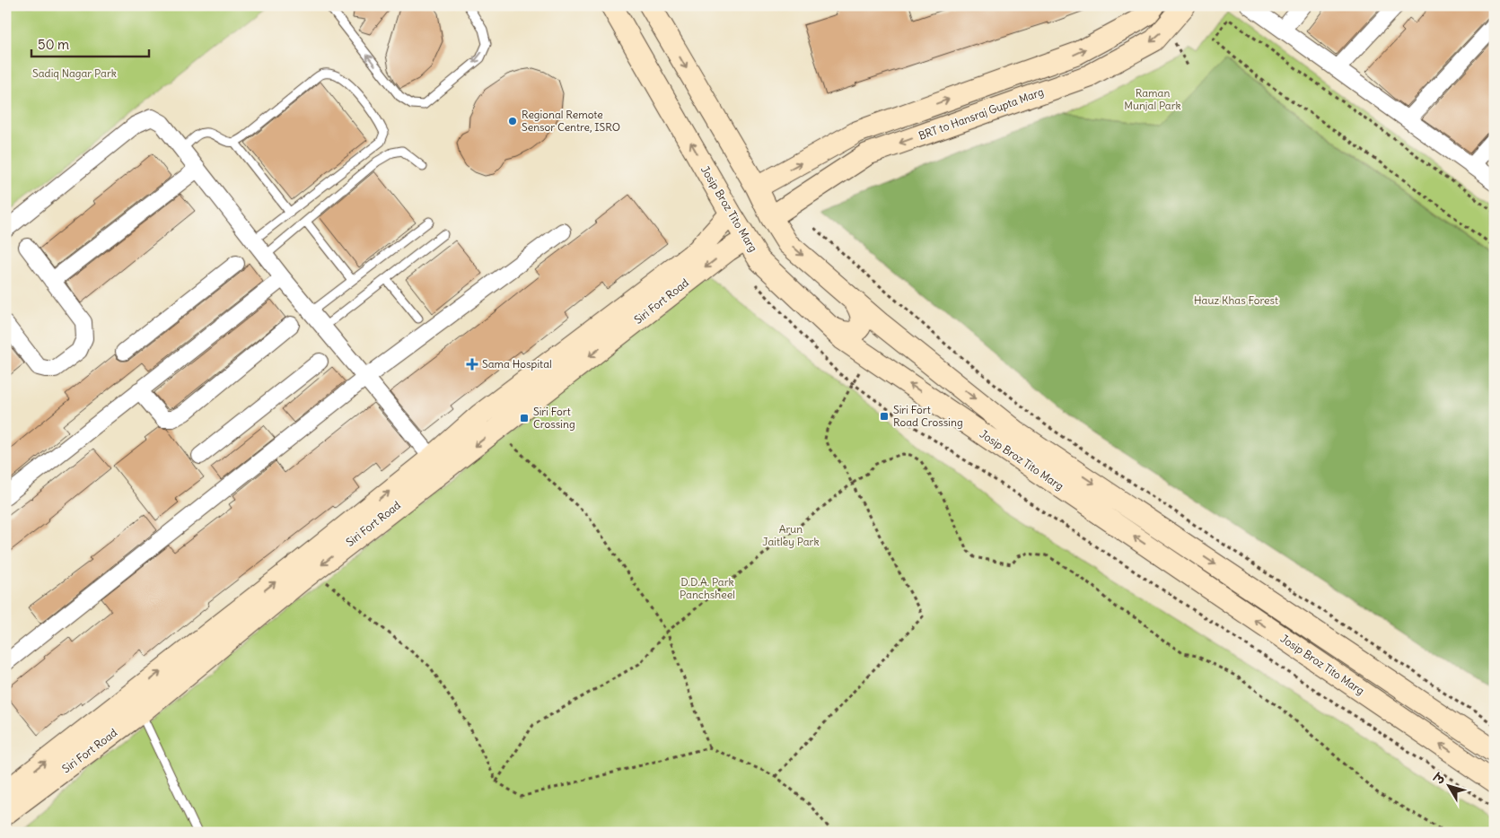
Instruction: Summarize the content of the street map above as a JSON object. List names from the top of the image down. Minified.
{"streets":{"street":["BRT to Hansraj Gupta Marg","Josip Broz Tito Marg","Siri Fort Road"]},"crossings":[["BRT to Hansraj Gupta Marg","Josip Broz Tito Marg"],["Josip Broz Tito Marg","Siri Fort Road"]],"parks":["Sadiq Nagar Park","Raman Munjal Park","Hauz Khas Forest","Arun Jaitley Park","D.D.A. Park Panchsheel"],"places":{"other":["Regional Remote Sensor Centre, ISRO"],"health":["Sama Hospital"],"transit":["Siri Fort Road Crossing","Siri Fort Crossing"]},"scale_bar":"50 m","north":"top left"}
